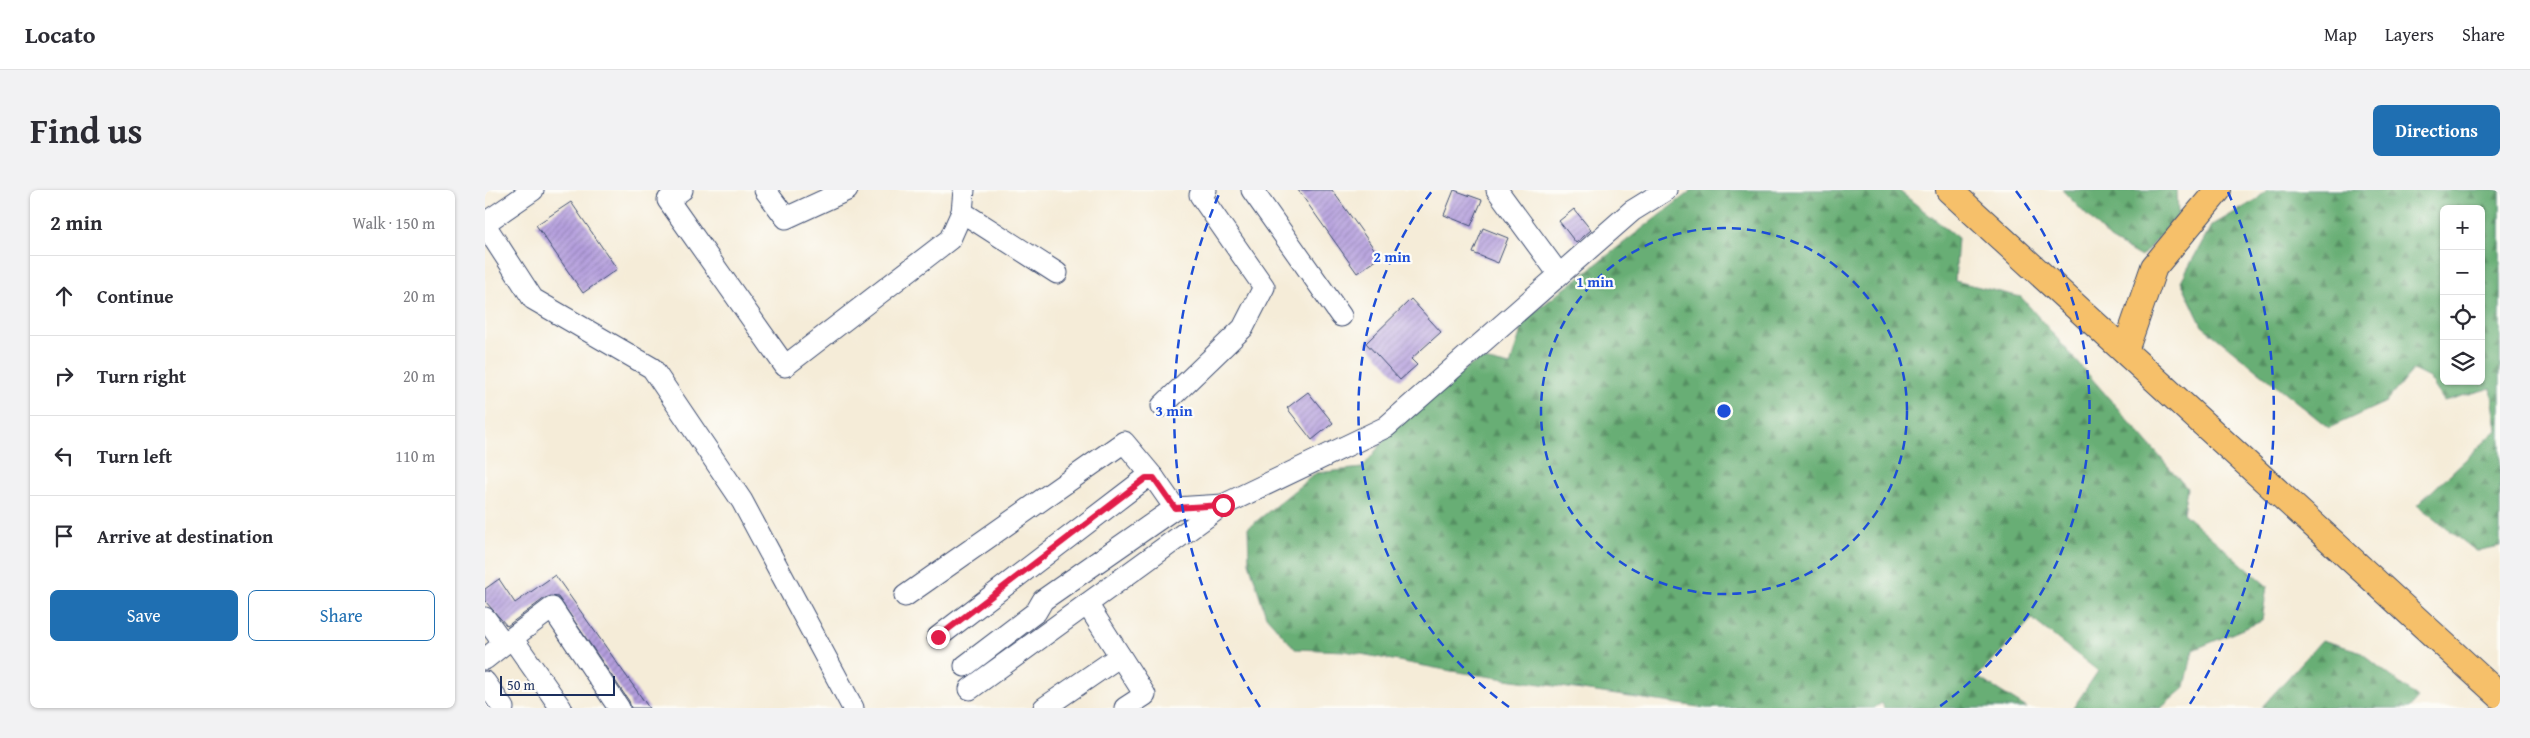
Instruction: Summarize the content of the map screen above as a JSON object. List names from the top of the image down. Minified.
{"scale_bar":"50 m","page":{"header":"Locato","nav":["Map","Layers","Share"],"title":"Find us","buttons":["Directions",["Save","Share"]],"heading":["2 min","Walk · 150 m"],"map_buttons":["+","−"],"list":[["Continue","20 m"],["Turn right","20 m"],["Turn left","110 m"],"Arrive at destination"],"scale":"50 m"},"rings":["2 min","1 min","3 min"]}
